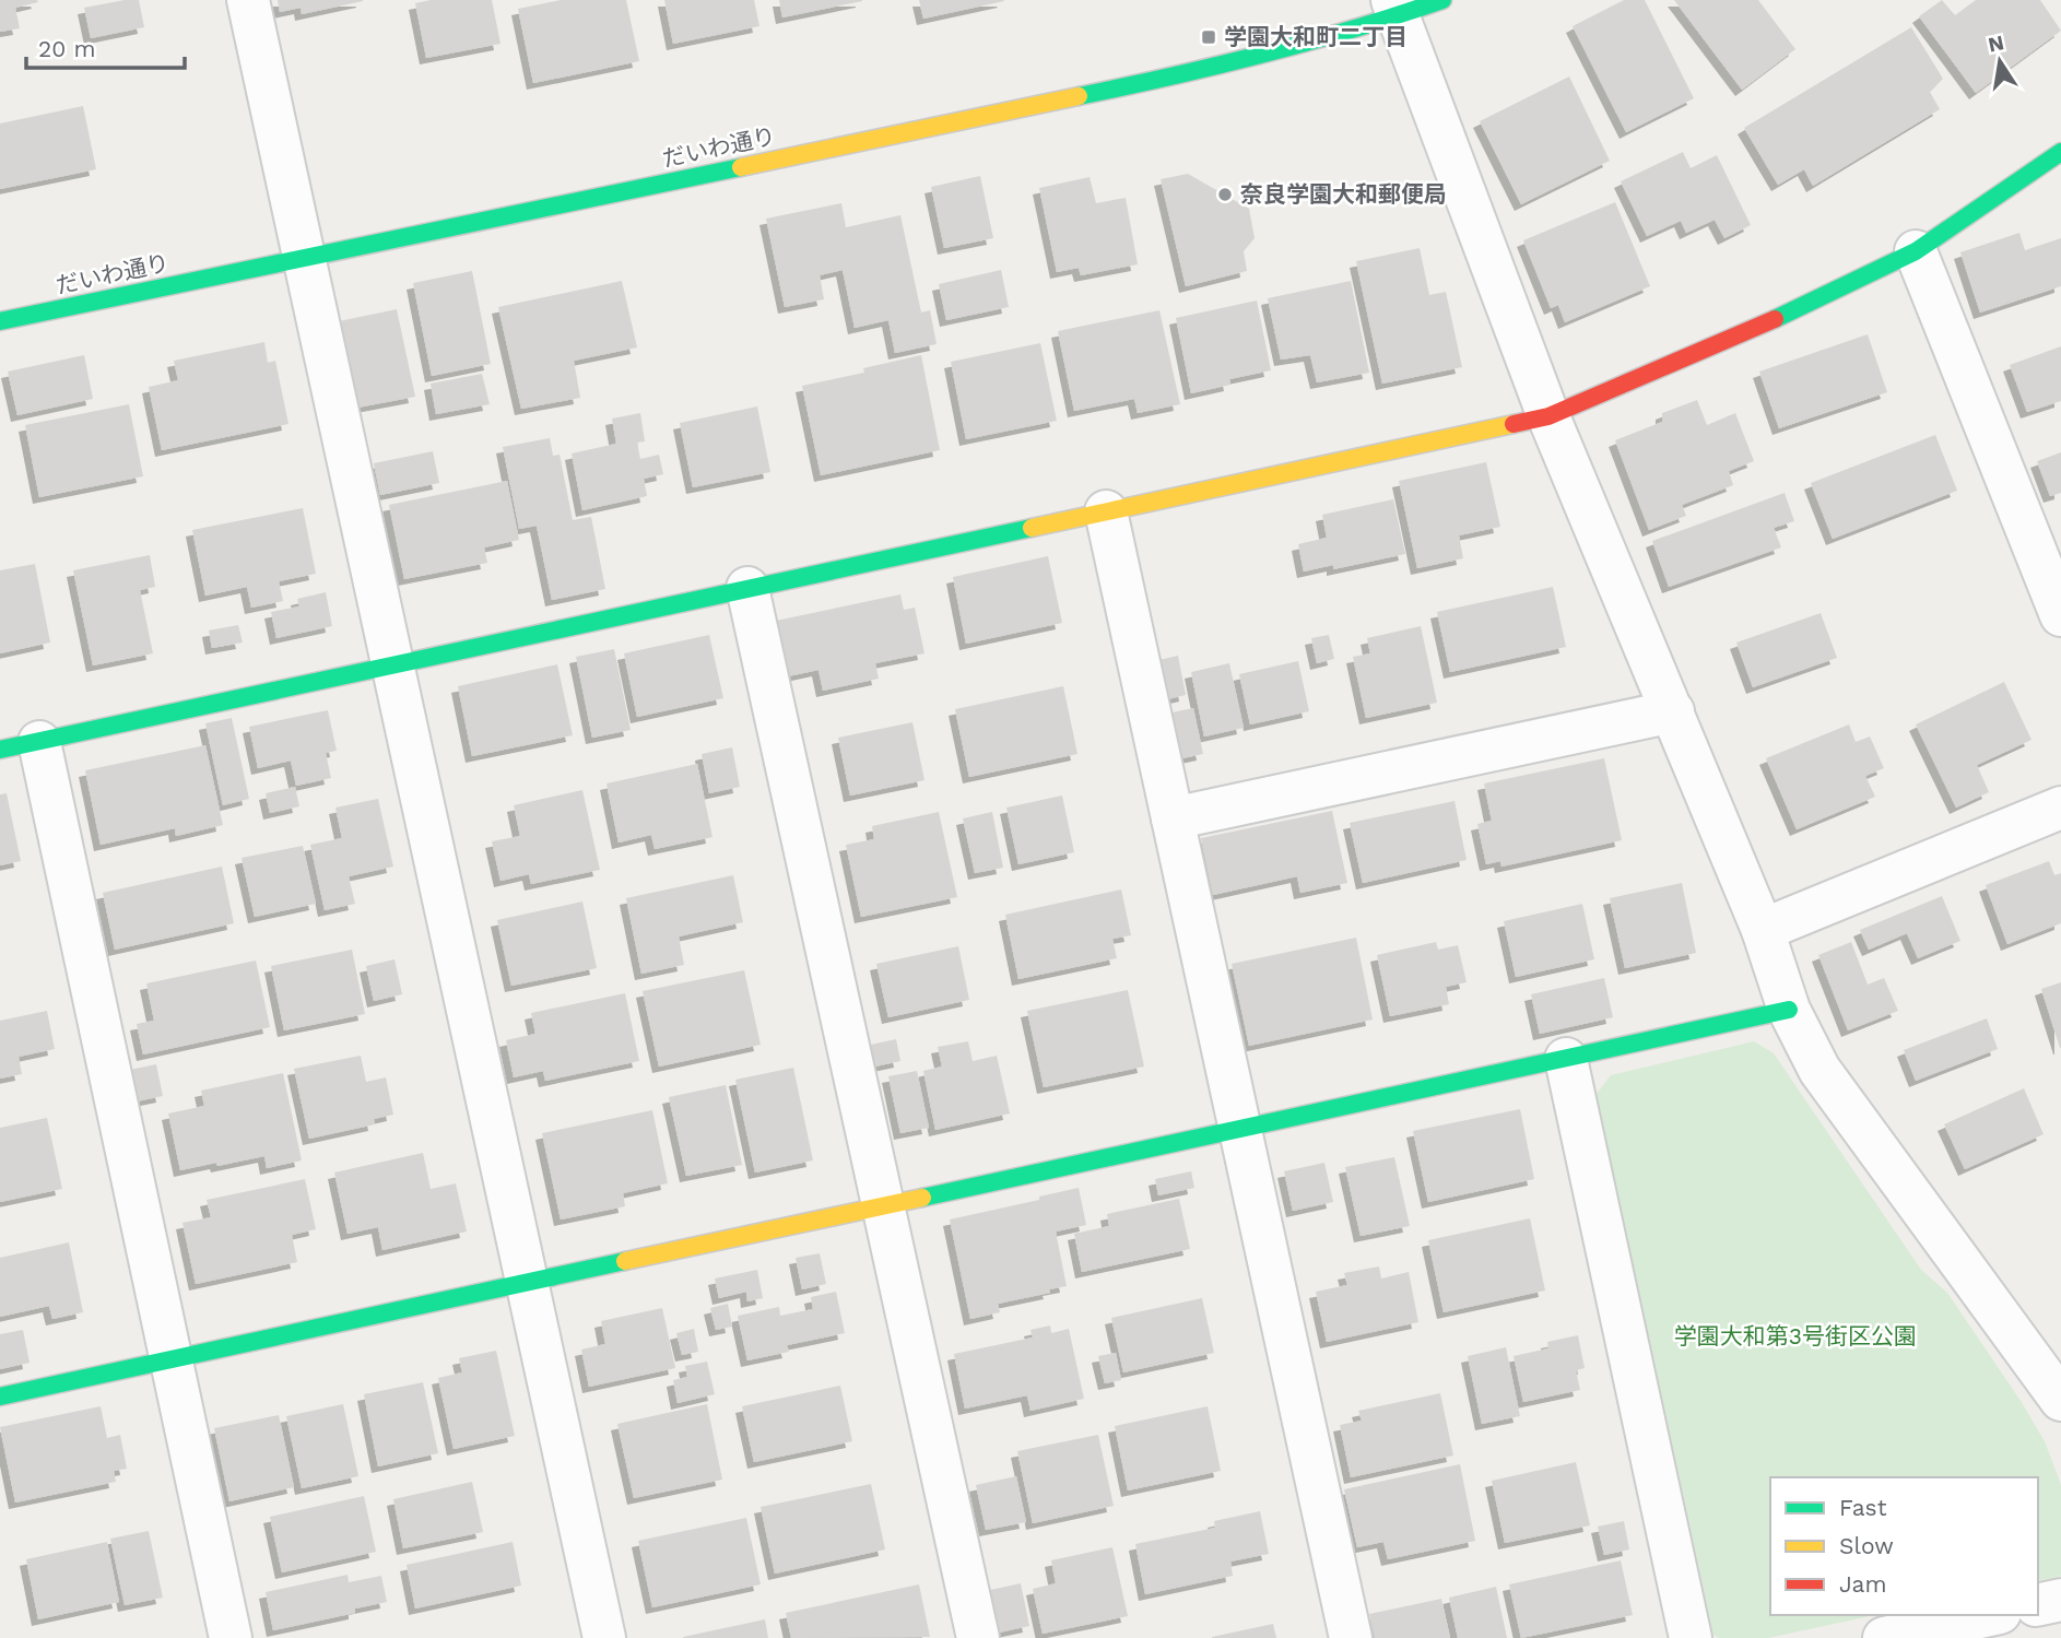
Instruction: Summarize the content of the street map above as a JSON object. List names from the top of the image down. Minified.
{"streets":{"street":["だいわ通り"]},"parks":["学園大和第3号街区公園"],"places":{"transit":["学園大和町二丁目"],"other":["奈良学園大和郵便局"]},"legend":["Fast","Slow","Jam"],"scale_bar":"20 m","north":"top"}
